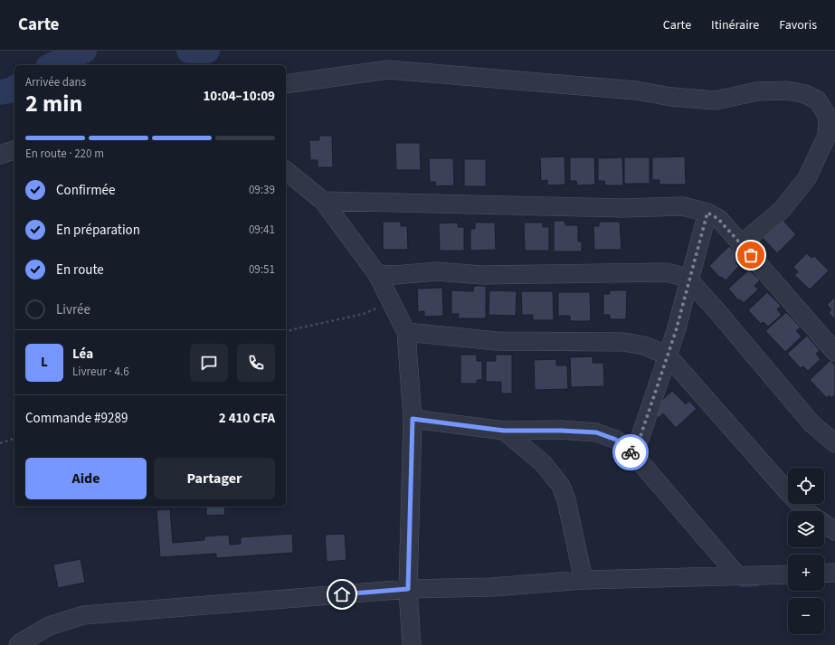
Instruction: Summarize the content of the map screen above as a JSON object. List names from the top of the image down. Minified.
{"page":{"header":"Carte","nav":["Carte","Itinéraire","Favoris"],"heading":["2 min","Arrivée dans","10:04–10:09"],"panel":["Léa","Livreur · 4.6","Commande #9289","2 410 CFA"],"bar":"En route · 220 m","list":[["Confirmée","09:39"],["En préparation","09:41"],["En route","09:51"],"Livrée"],"round":"L","buttons":["Aide","Partager"],"map_buttons":["+","−"]}}
